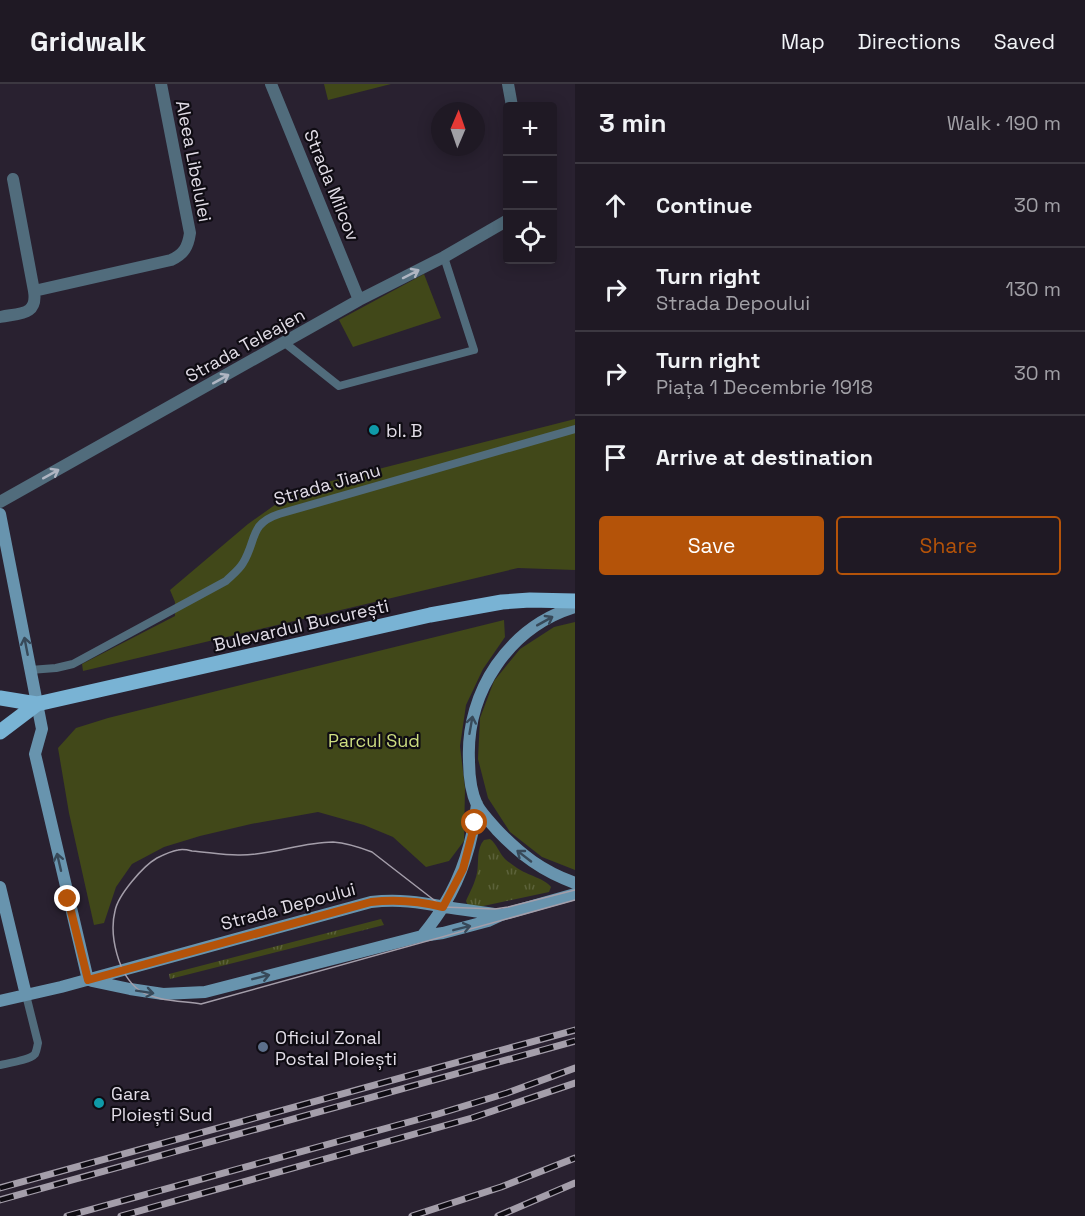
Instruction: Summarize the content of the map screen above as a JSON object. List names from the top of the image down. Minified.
{"streets":{"main road":["Bulevardul București","Strada Depoului"],"street":["Aleea Libelulei","Strada Milcov","Strada Teleajen"],"lane":["Strada Jianu"]},"crossings":[["Strada Milcov","Strada Teleajen"]],"one_way":["Strada Teleajen"],"parks":["Parcul Sud"],"places":["bl. B","Oficiul Zonal Postal Ploiești","Gara Ploiești Sud"],"north":"top","page":{"header":"Gridwalk","nav":["Map","Directions","Saved"],"heading":["3 min","Walk · 190 m"],"map_buttons":["+","−"],"list":[["Continue","30 m"],["Turn right","Strada Depoului","130 m"],["Turn right","Piața 1 Decembrie 1918","30 m"],"Arrive at destination"],"buttons":["Save","Share"]}}
